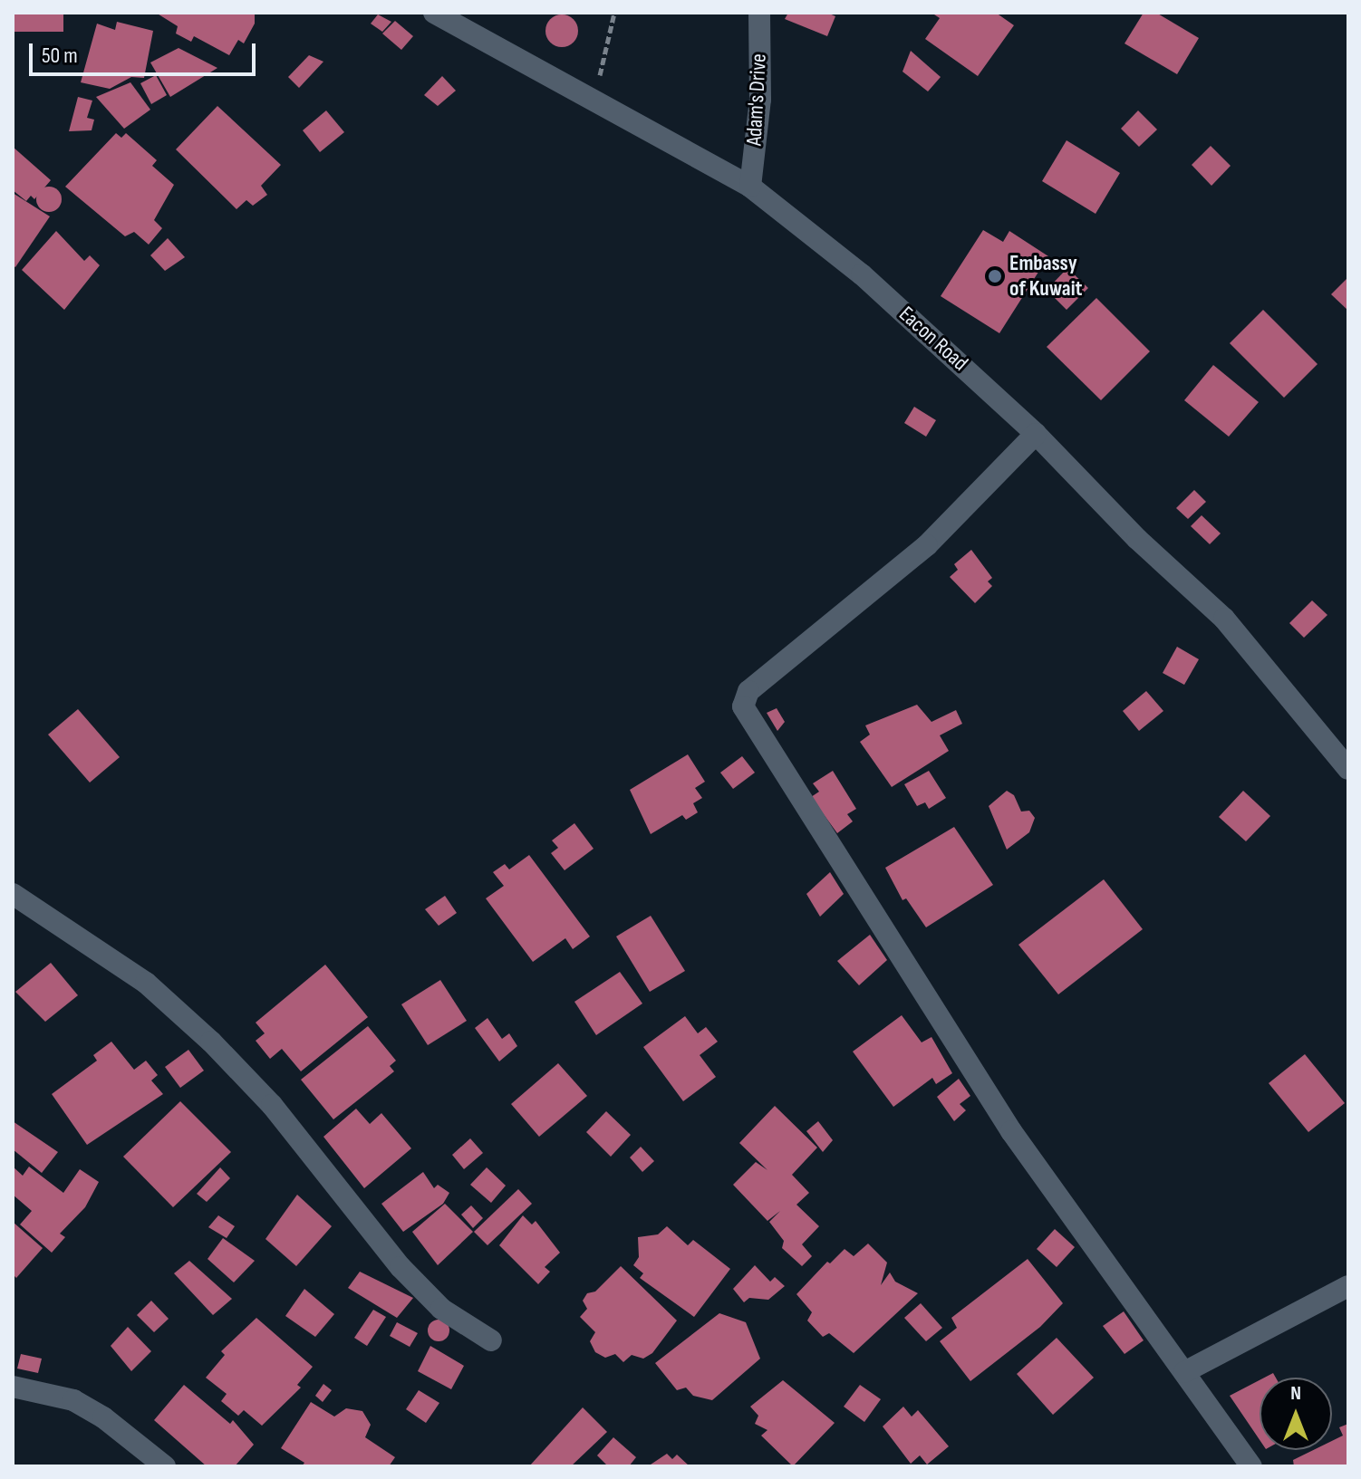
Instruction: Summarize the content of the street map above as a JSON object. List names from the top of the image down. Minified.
{"streets":{"street":["Adam's Drive","Eacon Road"]},"crossings":[["Adam's Drive","Eacon Road"]],"places":["Embassy of Kuwait"],"scale_bar":"50 m","north":"top"}
